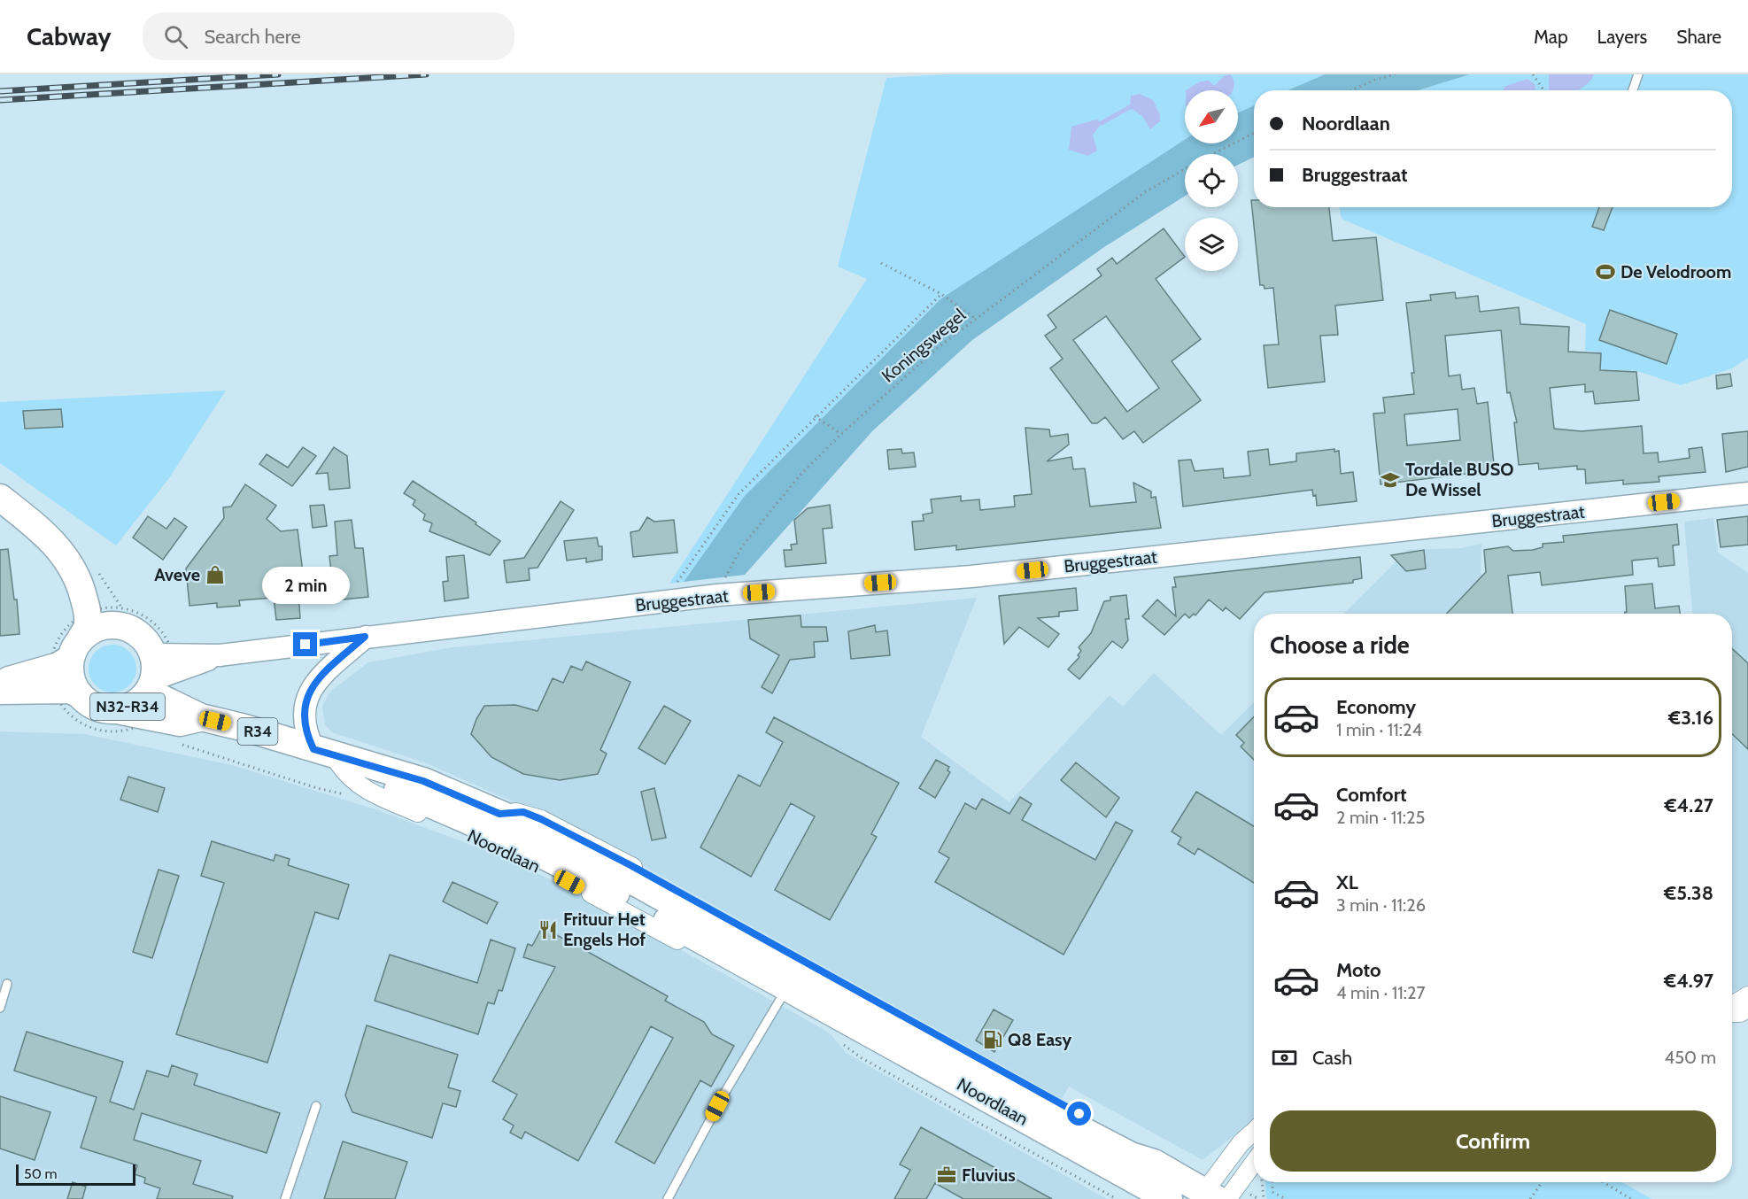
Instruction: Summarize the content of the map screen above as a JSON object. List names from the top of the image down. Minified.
{"streets":{"main road":["N32-R34","R34","Noordlaan"],"street":["Bruggestraat"],"path":["Koningswegel"]},"crossings":[["Koningswegel","Bruggestraat"],["Bruggestraat","N32-R34"],["Bruggestraat","Noordlaan"],["N32-R34","Noordlaan"]],"places":{"sports":["De Velodroom"],"school or university":["Tordale BUSO De Wissel"],"shop":["Aveve"],"restaurant":["Frituur Het Engels Hof"],"fuel station":["Q8 Easy"],"office":["Fluvius"]},"scale_bar":"50 m","north":"bottom left","page":{"header":"Cabway","search":"Search here","nav":["Map","Layers","Share"],"banner":["Noordlaan","Bruggestraat"],"bubble":"2 min","heading":"Choose a ride","list":[{"name":"Economy","note":"1 min · 11:24","value":"€3.16"},{"name":"Comfort","note":"2 min · 11:25","value":"€4.27"},{"name":"XL","note":"3 min · 11:26","value":"€5.38"},{"name":"Moto","note":"4 min · 11:27","value":"€4.97"}],"pay":["Cash","450 m"],"buttons":"Confirm","scale":"50 m"}}
